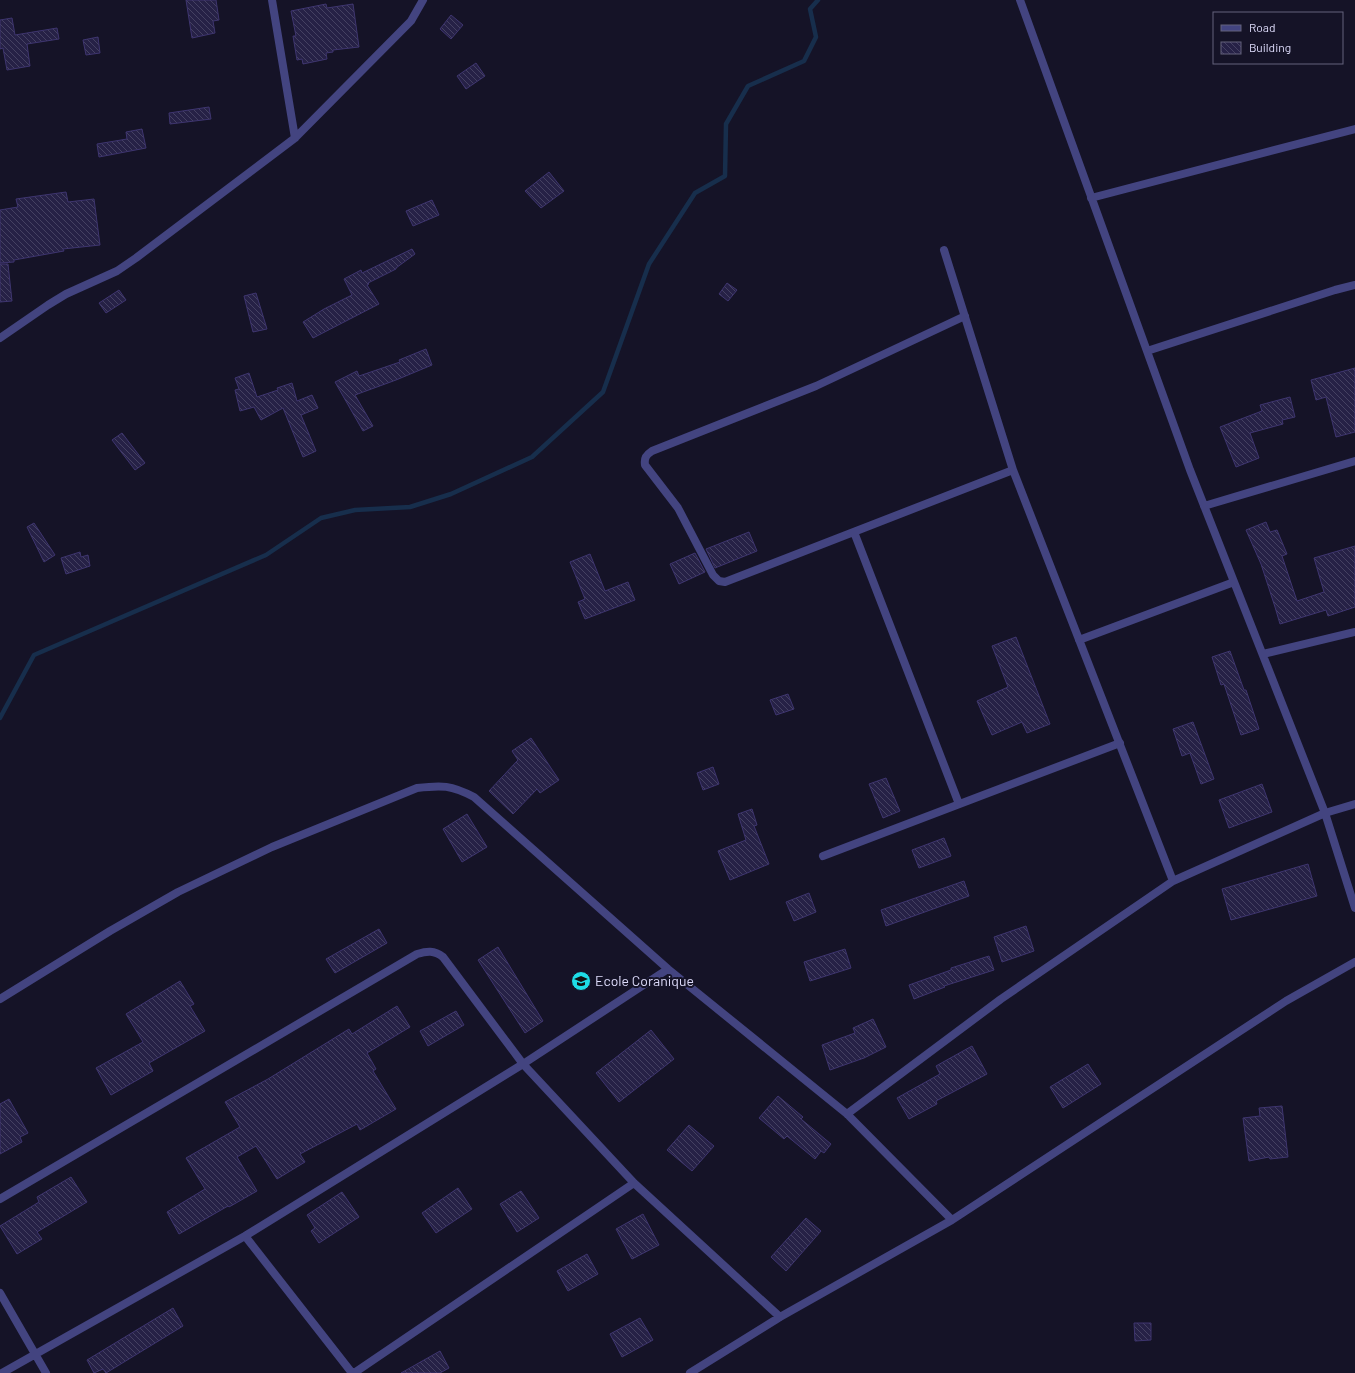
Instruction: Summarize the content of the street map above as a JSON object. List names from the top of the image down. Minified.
{"places":{"school or university":["Ecole Coranique"]},"legend":["Road","Building"]}
